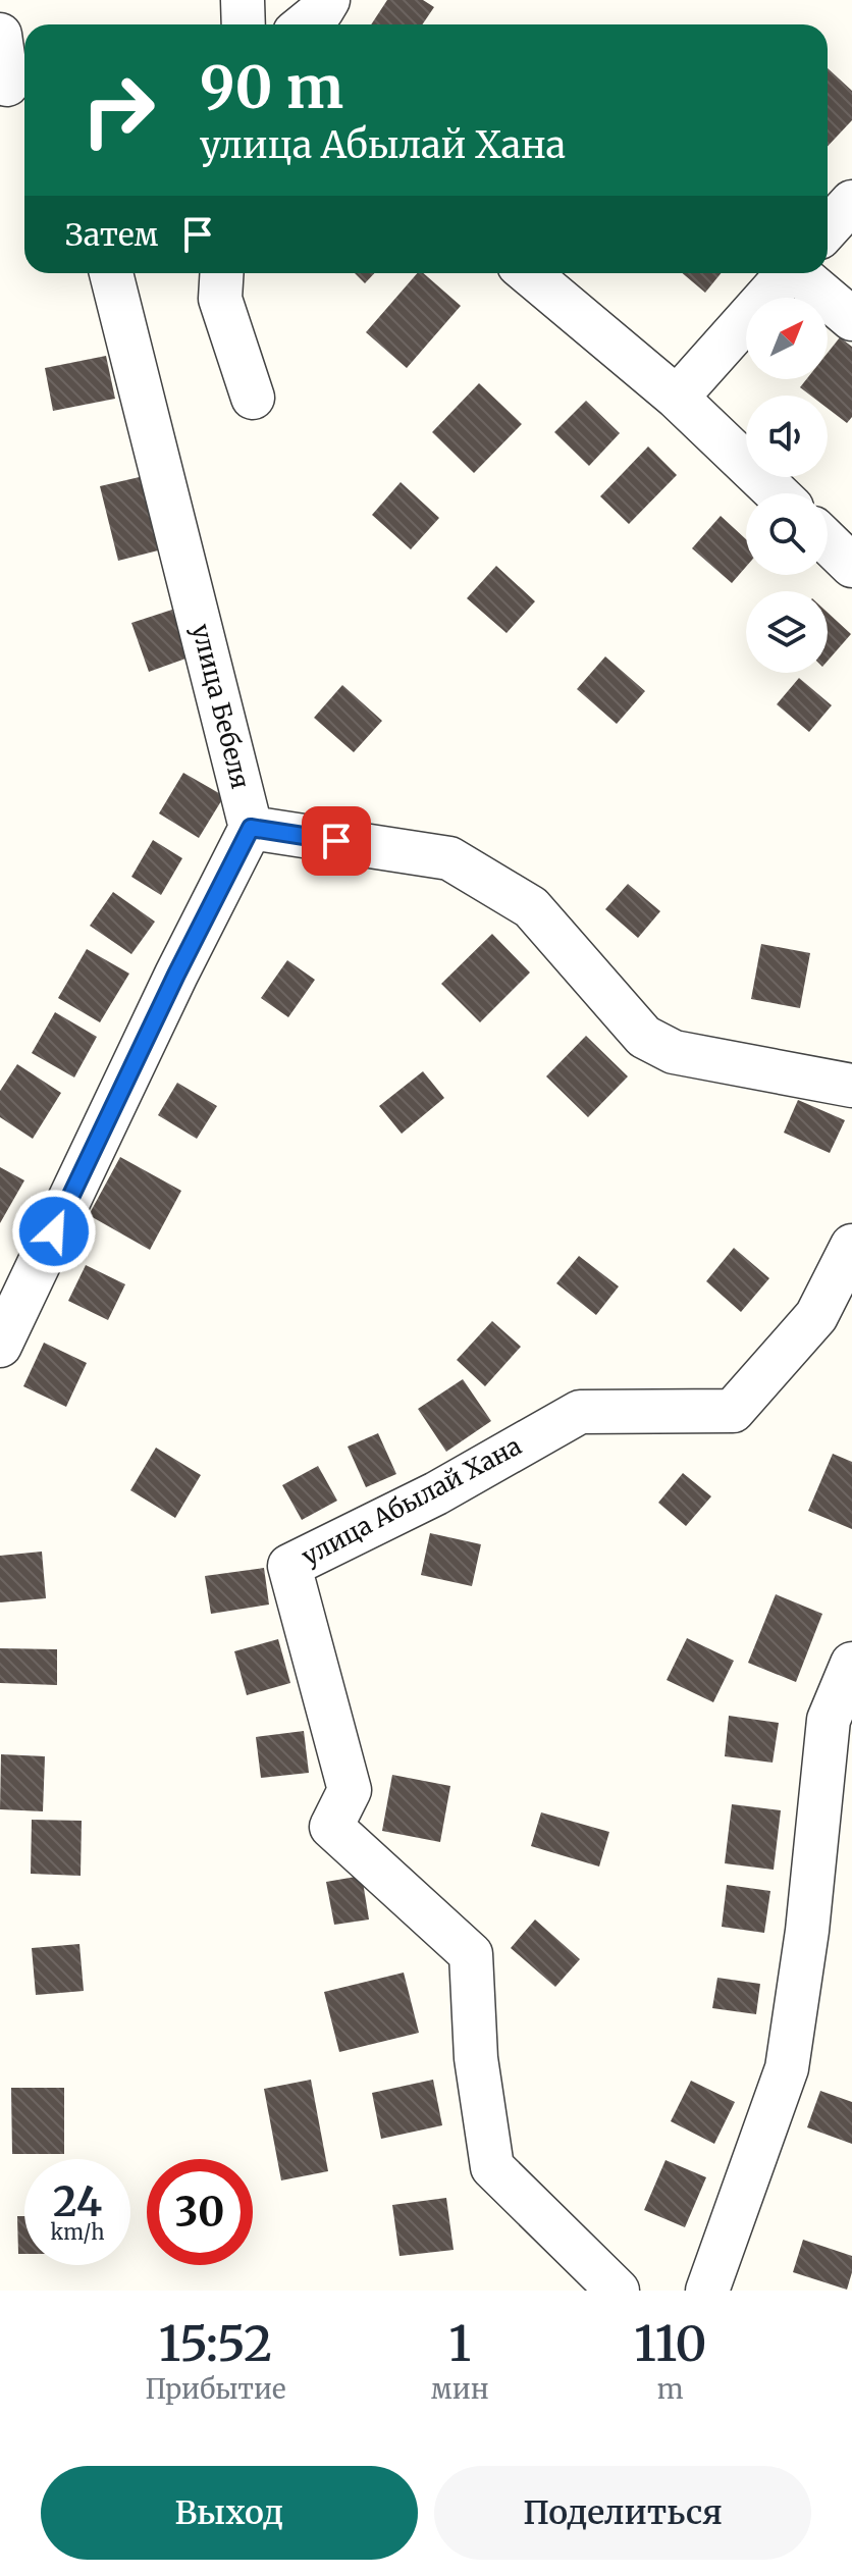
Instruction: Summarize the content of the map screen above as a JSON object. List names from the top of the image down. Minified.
{"streets":{"street":["улица Бебеля","улица Абылай Хана"]},"north":"top right","page":{"turn":["90 m","улица Абылай Хана"],"then":"Затем","speed":"24 km/h","limit":"30","eta":["15:52","Прибытие","1","мин","110","m"],"buttons":["Выход","Поделиться"]}}
